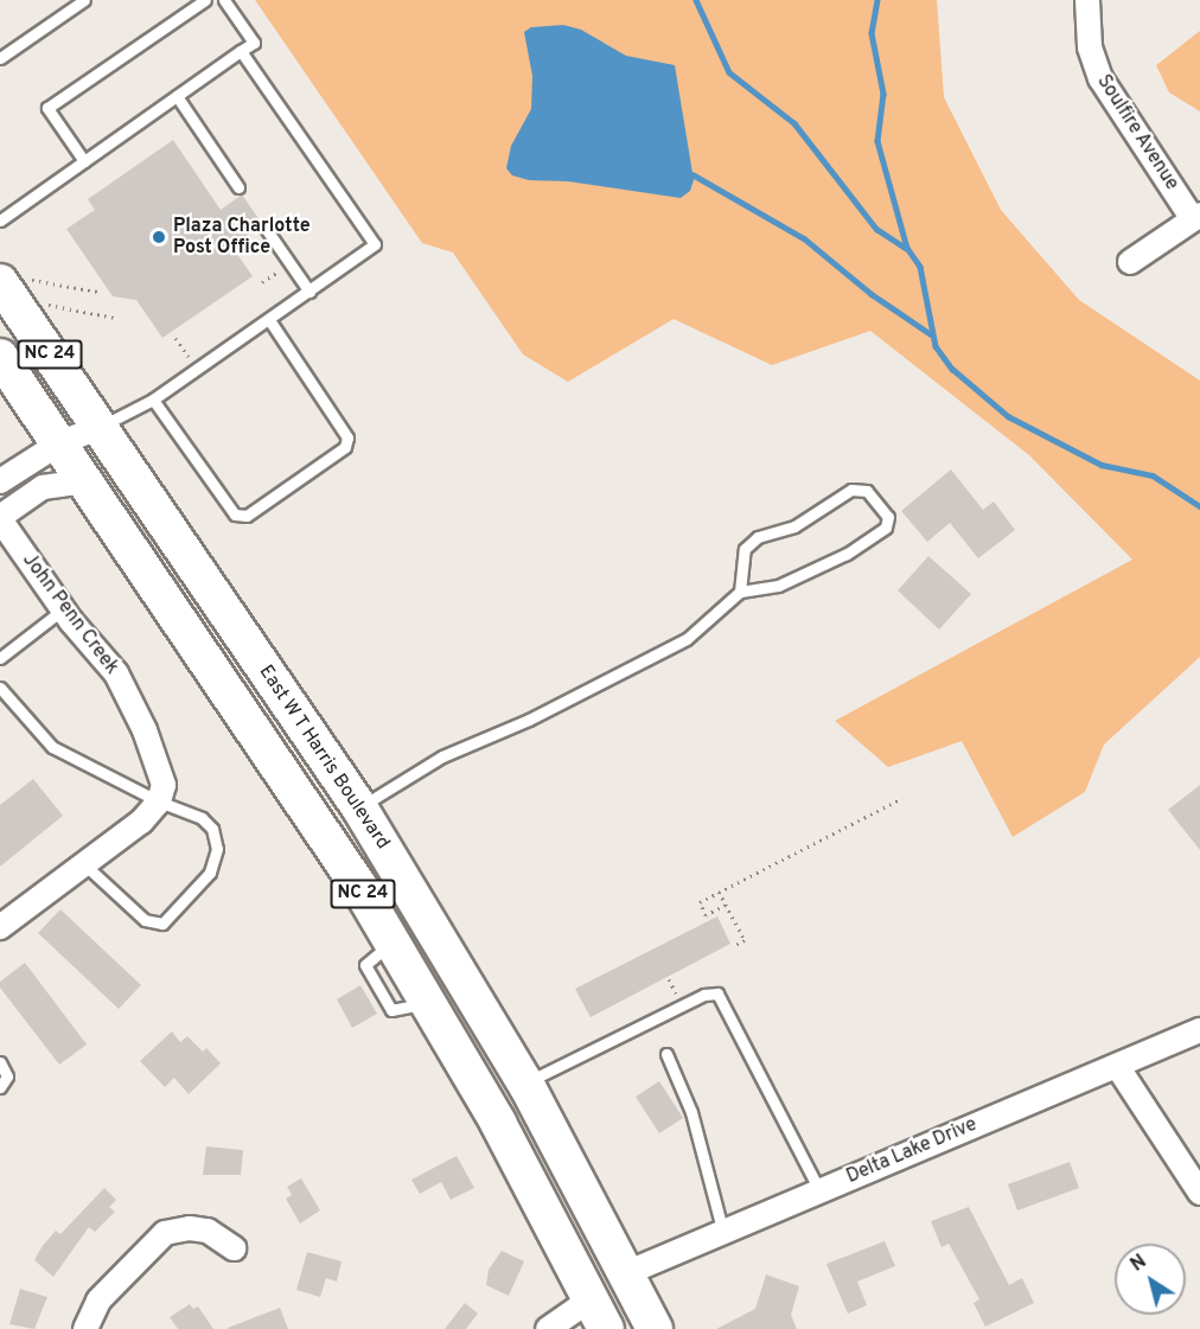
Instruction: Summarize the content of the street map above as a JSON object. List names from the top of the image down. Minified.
{"streets":{"main road":["NC 24","East W T Harris Boulevard"],"street":["Soulfire Avenue","John Penn Creek","Delta Lake Drive"]},"crossings":[["East W T Harris Boulevard","Delta Lake Drive"]],"places":["Plaza Charlotte Post Office"],"north":"top left"}
